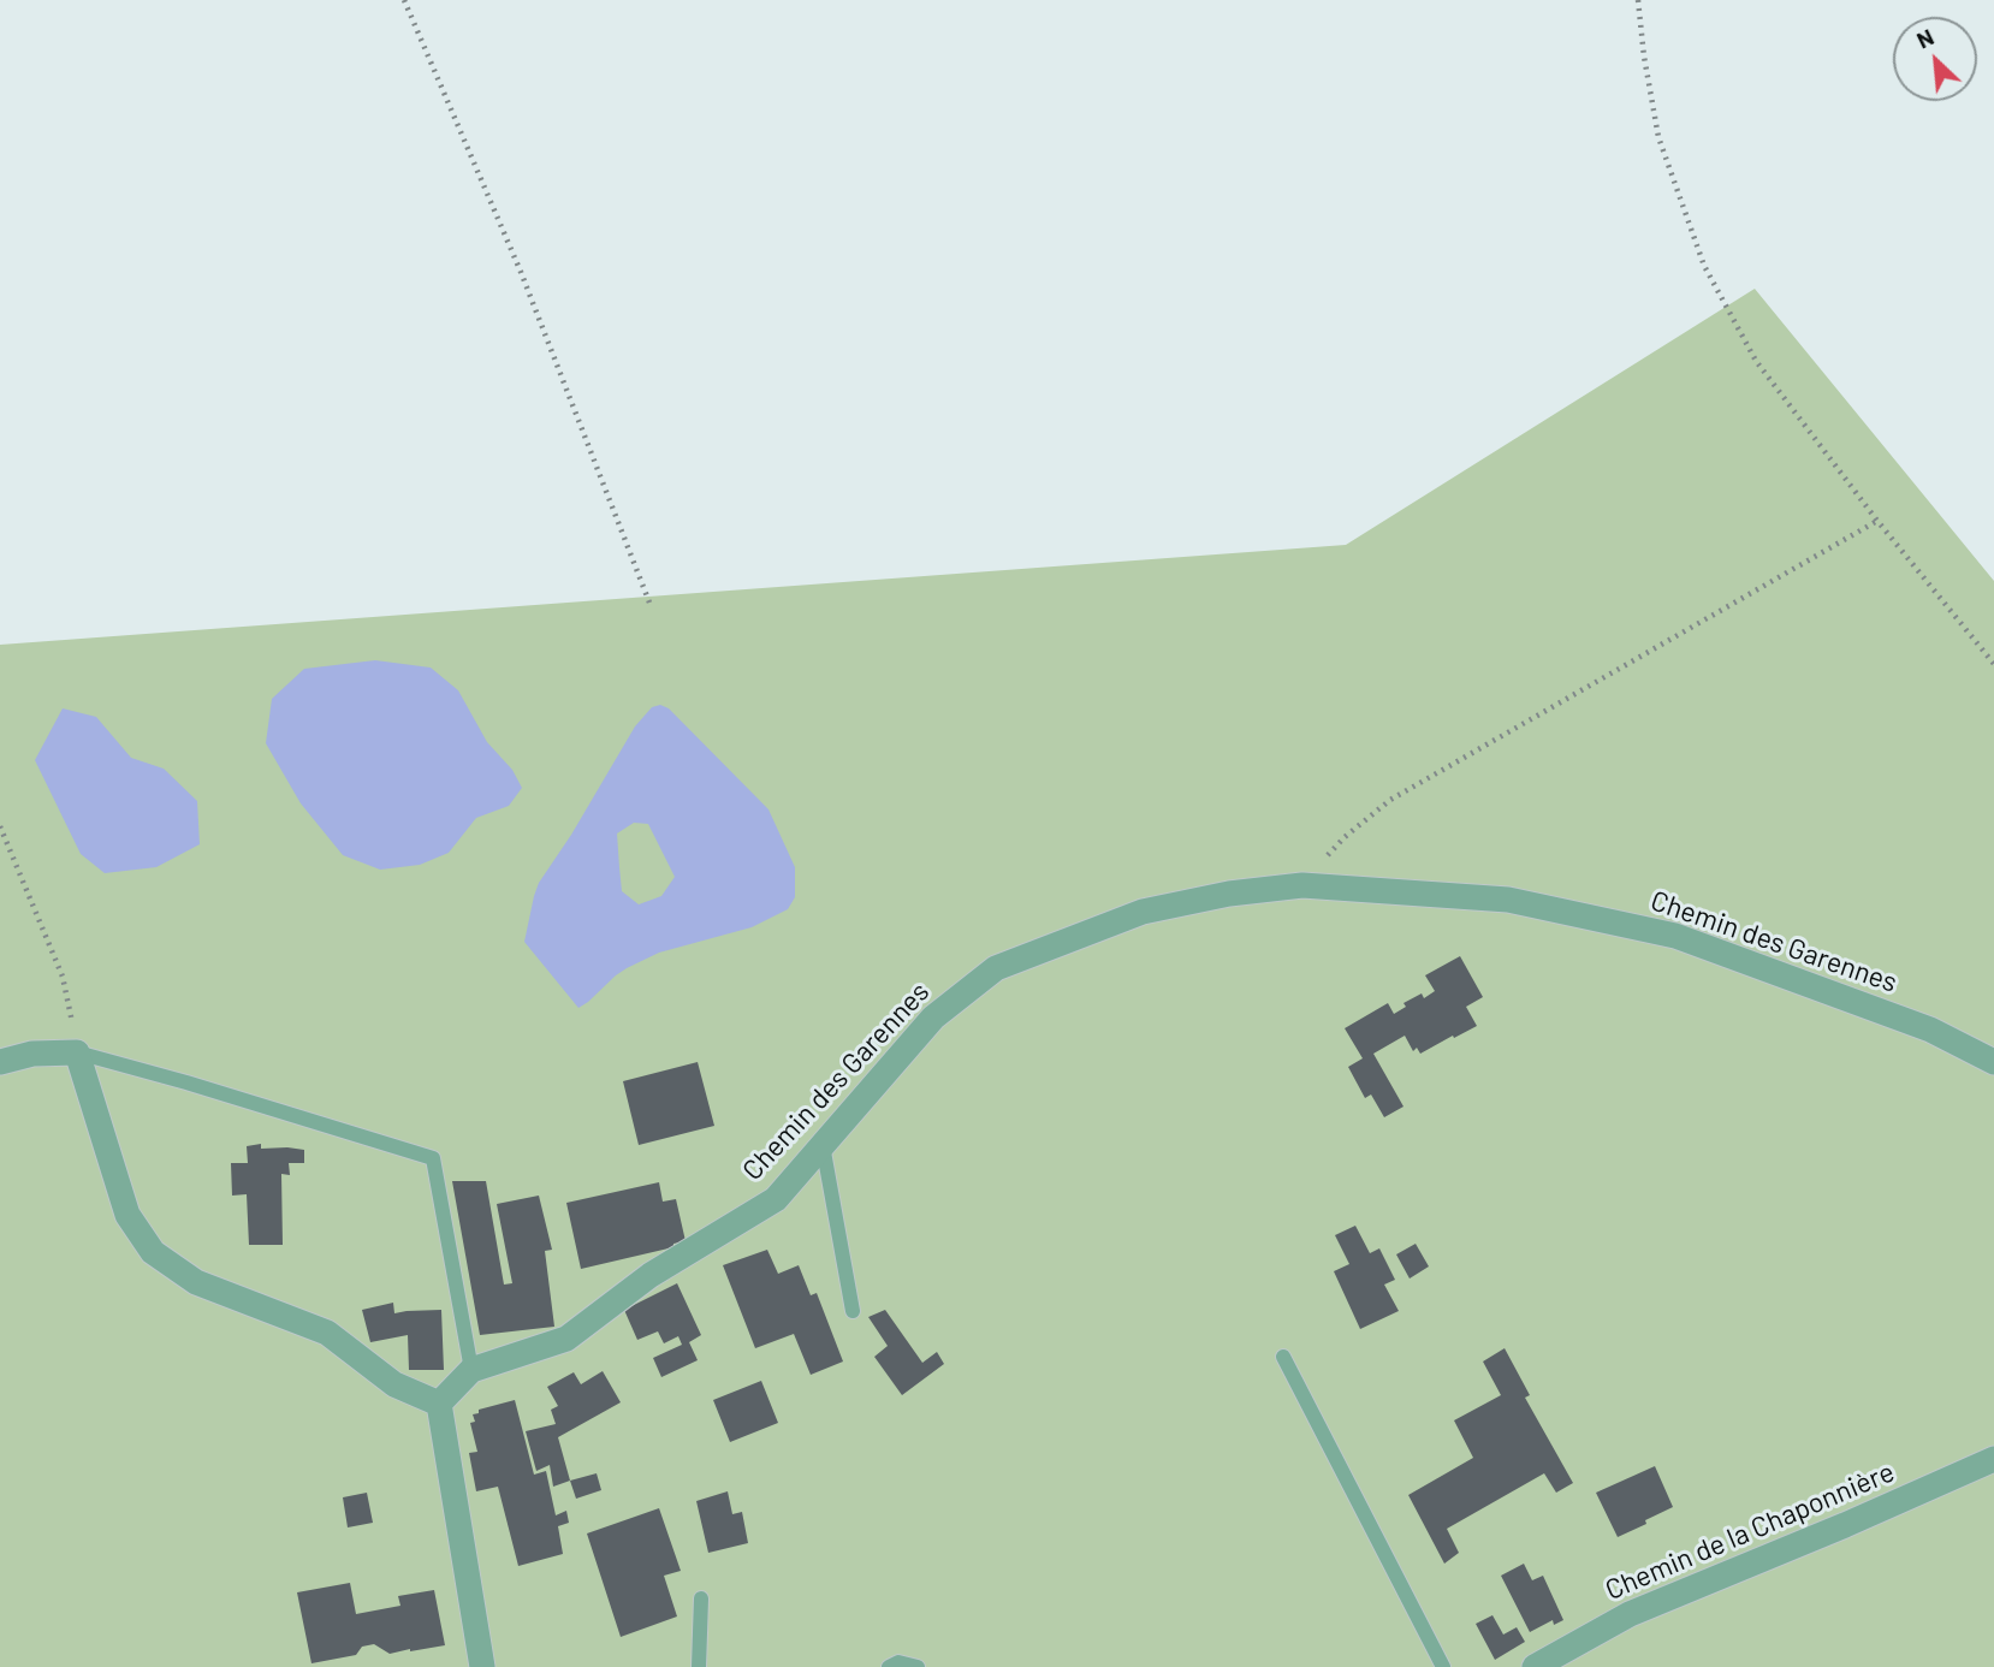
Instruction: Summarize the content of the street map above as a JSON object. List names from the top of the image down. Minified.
{"streets":{"street":["Chemin des Garennes","Chemin de la Chaponnière"]},"north":"top left"}
